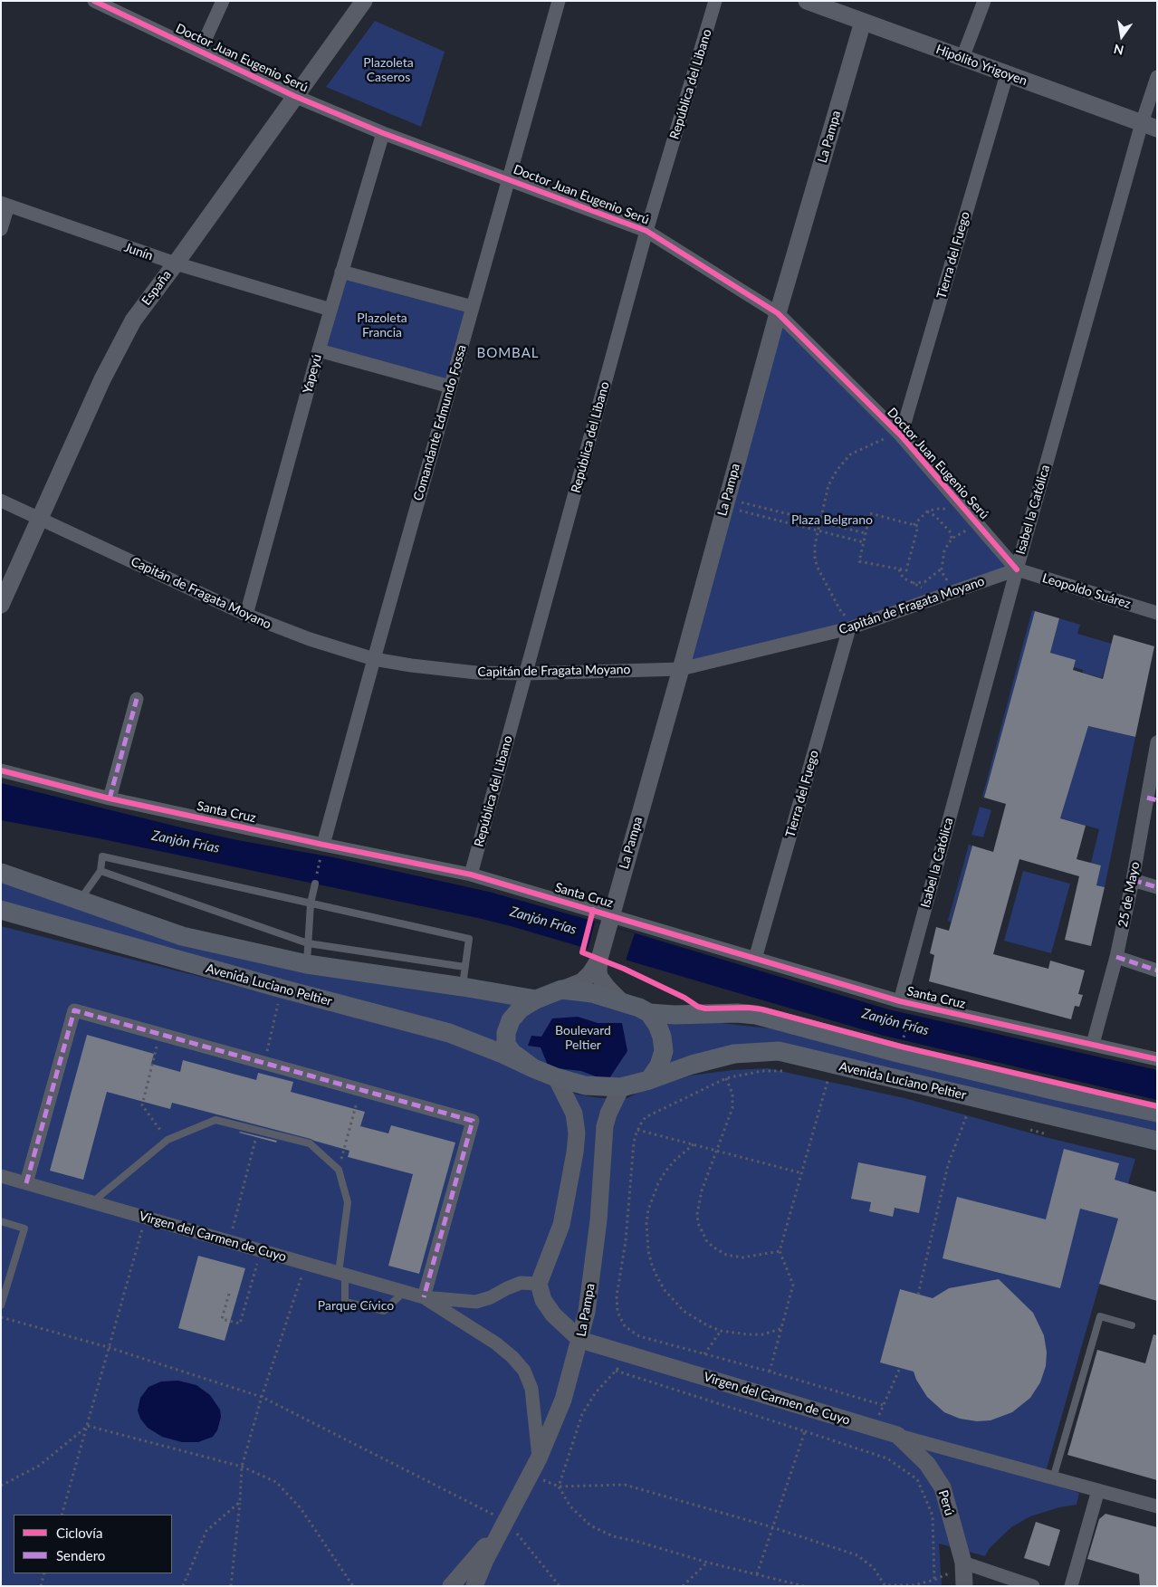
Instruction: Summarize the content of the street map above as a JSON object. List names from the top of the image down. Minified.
{"streets":{"main road":["Avenida Luciano Peltier"],"street":["Doctor Juan Eugenio Serú","Hipólito Yrigoyen","República del Libano","La Pampa","Junín","Tierra del Fuego","España","Yapeyú","Comandante Edmundo Fossa","Isabel la Católica","Leopoldo Suárez","Capitán de Fragata Moyano","Santa Cruz","25 de Mayo","Virgen del Carmen de Cuyo","Perú"]},"crossings":[["Doctor Juan Eugenio Serú","República del Libano"],["Doctor Juan Eugenio Serú","La Pampa"],["Doctor Juan Eugenio Serú","Tierra del Fuego"],["Doctor Juan Eugenio Serú","España"],["Doctor Juan Eugenio Serú","Yapeyú"],["Doctor Juan Eugenio Serú","Comandante Edmundo Fossa"],["Doctor Juan Eugenio Serú","Isabel la Católica"],["Doctor Juan Eugenio Serú","Leopoldo Suárez"],["Doctor Juan Eugenio Serú","Capitán de Fragata Moyano"],["Hipólito Yrigoyen","La Pampa"],["Hipólito Yrigoyen","Tierra del Fuego"],["Hipólito Yrigoyen","Isabel la Católica"],["República del Libano","Capitán de Fragata Moyano"],["República del Libano","Santa Cruz"],["La Pampa","Capitán de Fragata Moyano"],["La Pampa","Santa Cruz"],["La Pampa","Avenida Luciano Peltier"],["La Pampa","Virgen del Carmen de Cuyo"],["Junín","España"],["Junín","Yapeyú"],["Tierra del Fuego","Capitán de Fragata Moyano"],["Tierra del Fuego","Santa Cruz"],["España","Capitán de Fragata Moyano"],["Yapeyú","Capitán de Fragata Moyano"],["Comandante Edmundo Fossa","Capitán de Fragata Moyano"],["Comandante Edmundo Fossa","Santa Cruz"],["Isabel la Católica","Leopoldo Suárez"],["Isabel la Católica","Capitán de Fragata Moyano"],["Isabel la Católica","Santa Cruz"],["Leopoldo Suárez","Capitán de Fragata Moyano"],["Santa Cruz","25 de Mayo"],["Virgen del Carmen de Cuyo","Perú"]],"districts":["BOMBAL"],"water":["Zanjón Frías"],"parks":["Plazoleta Caseros","Plazoleta Francia","Plaza Belgrano","Boulevard Peltier","Parque Cívico"],"legend":["Ciclovía","Sendero"],"north":"bottom"}
